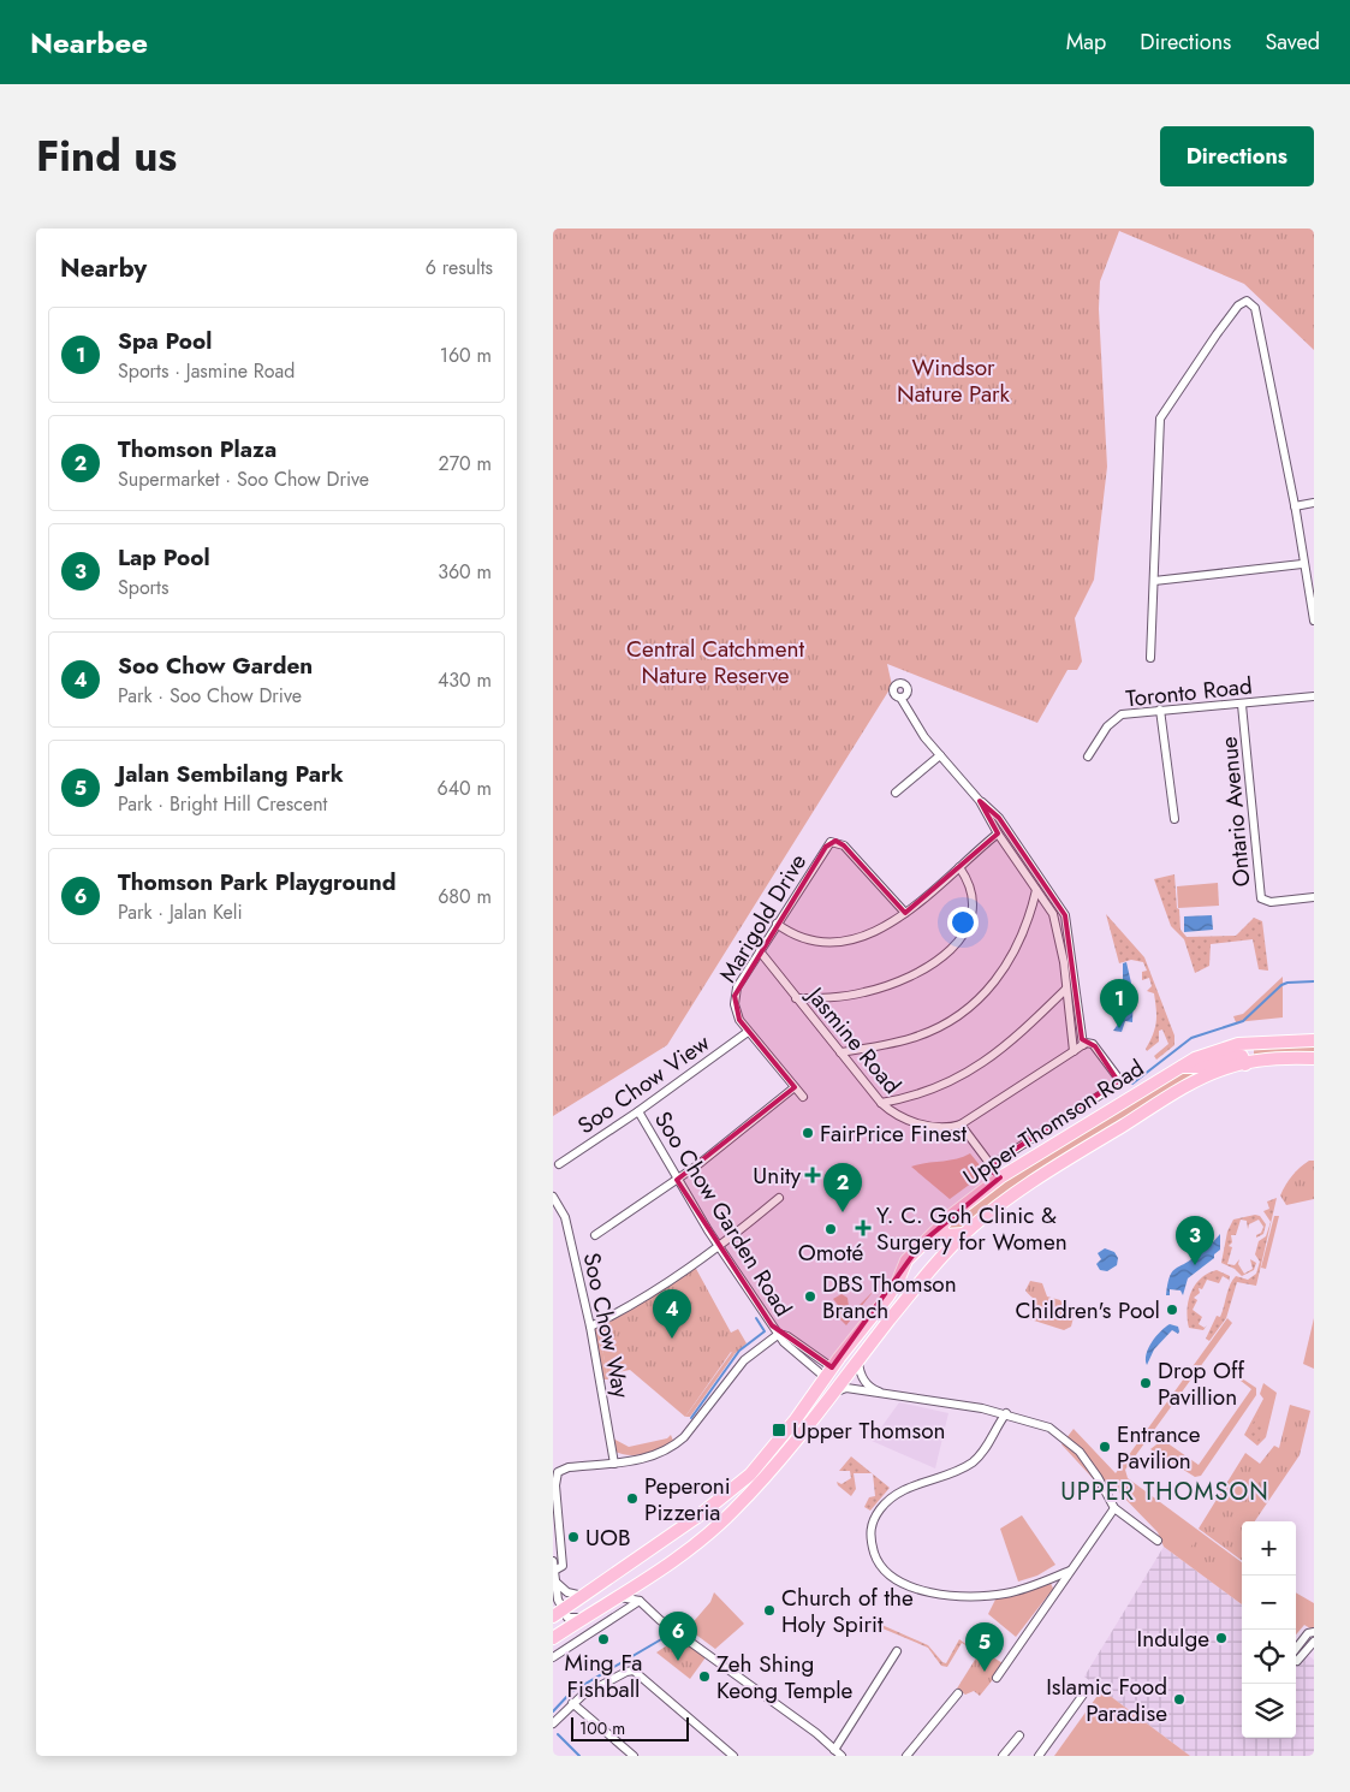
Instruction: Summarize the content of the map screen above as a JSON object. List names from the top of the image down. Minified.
{"streets":{"main road":["Upper Thomson Road"],"street":["Toronto Road","Ontario Avenue","Marigold Drive","Jasmine Road","Soo Chow View","Soo Chow Garden Road","Soo Chow Way"]},"crossings":[["Toronto Road","Ontario Avenue"],["Marigold Drive","Jasmine Road"],["Marigold Drive","Soo Chow View"],["Soo Chow View","Soo Chow Garden Road"],["Upper Thomson Road","Soo Chow Garden Road"]],"districts":["UPPER THOMSON"],"parks":["Windsor Nature Park","Central Catchment Nature Reserve"],"places":{"other":["FairPrice Finest","Omoté","DBS Thomson Branch","Children's Pool","Drop Off Pavillion","Entrance Pavilion","Peperoni Pizzeria","UOB","Church of the Holy Spirit","Indulge","Ming Fa Fishball","Zeh Shing Keong Temple","Islamic Food Paradise"],"health":["Unity","Y. C. Goh Clinic & Surgery for Women"],"transit":["Upper Thomson"]},"scale_bar":"100 m","page":{"header":"Nearbee","nav":["Map","Directions","Saved"],"title":"Find us","buttons":"Directions","heading":["Nearby","6 results"],"list":[{"mark":"1","name":"Spa Pool","note":"Sports · Jasmine Road","value":"160 m"},{"mark":"2","name":"Thomson Plaza","note":"Supermarket · Soo Chow Drive","value":"270 m"},{"mark":"3","name":"Lap Pool","note":"Sports","value":"360 m"},{"mark":"4","name":"Soo Chow Garden","note":"Park · Soo Chow Drive","value":"430 m"},{"mark":"5","name":"Jalan Sembilang Park","note":"Park · Bright Hill Crescent","value":"640 m"},{"mark":"6","name":"Thomson Park Playground","note":"Park · Jalan Keli","value":"680 m"}],"pins":["1","2","3","4","6","5"],"map_buttons":["+","−"],"scale":"100 m"}}
